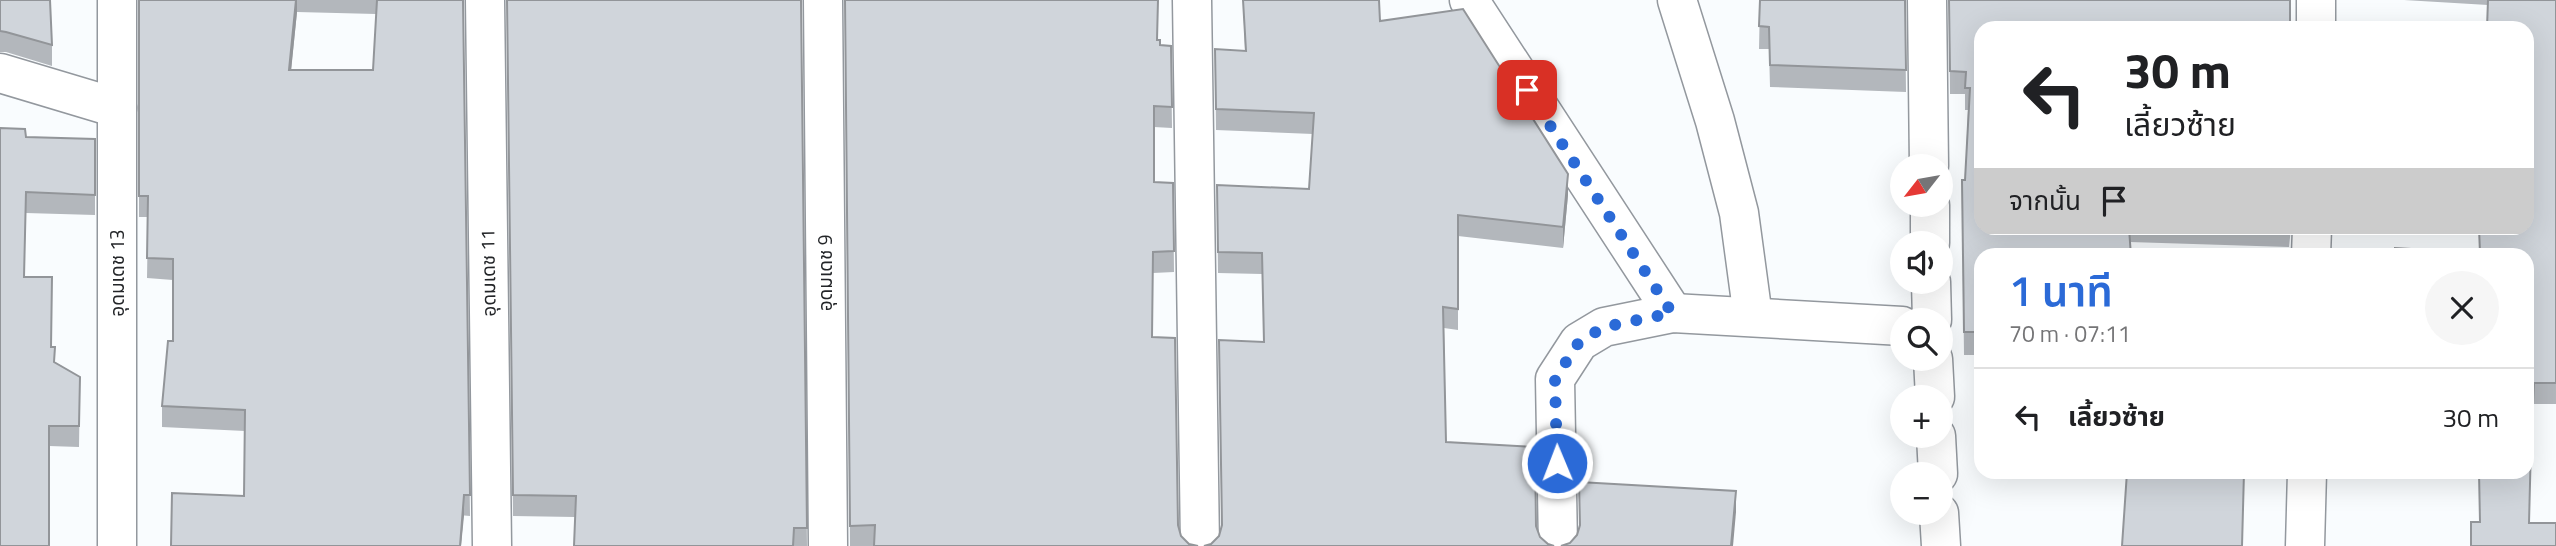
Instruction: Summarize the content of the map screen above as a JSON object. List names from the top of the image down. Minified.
{"streets":{"street":["อุดมเดช 13","อุดมเดช 11","อุดมเดช 9"]},"north":"bottom left","page":{"turn":["30 m","เลี้ยวซ้าย"],"map_buttons":["+","−"],"then":"จากนั้น","heading":["1 นาที","70 m · 07:11"],"list":[{"name":"เลี้ยวซ้าย","value":"30 m"}]}}
